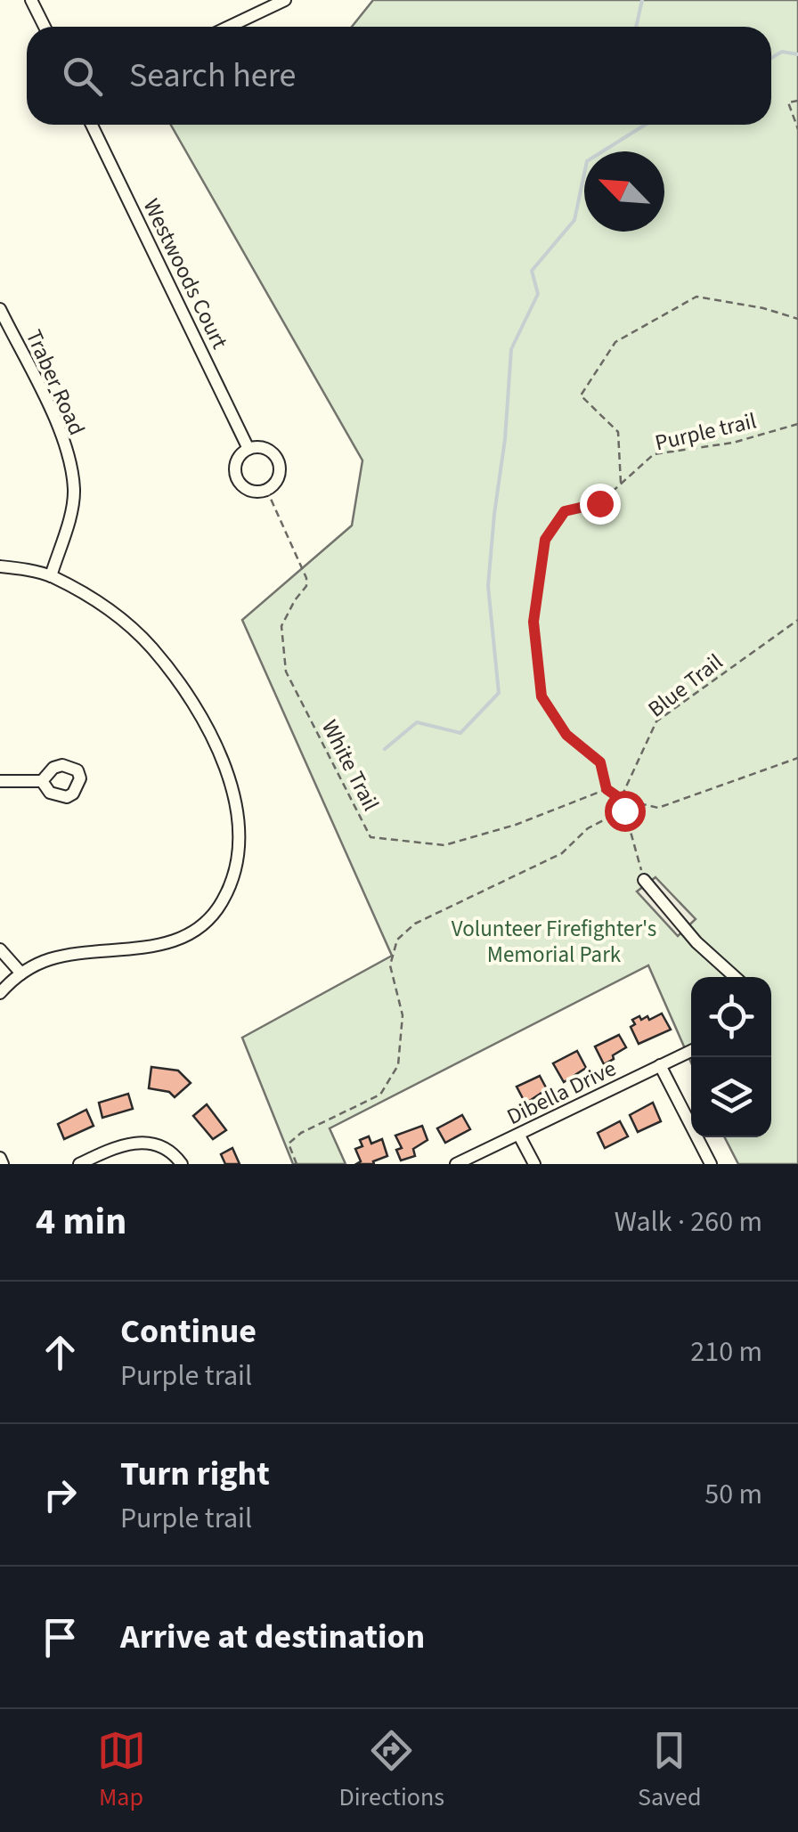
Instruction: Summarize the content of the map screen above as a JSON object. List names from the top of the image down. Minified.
{"streets":{"street":["Westwoods Court","Traber Road","Dibella Drive"],"path":["Purple trail","Blue Trail","White Trail"]},"crossings":[["Westwoods Court","White Trail"],["Purple trail","Blue Trail"],["Purple trail","White Trail"]],"parks":["Volunteer Firefighter's Memorial Park"],"north":"top left","page":{"search":"Search here","heading":["4 min","Walk · 260 m"],"list":[["Continue","Purple trail","210 m"],["Turn right","Purple trail","50 m"],"Arrive at destination"],"nav":["Map","Directions","Saved"]}}
